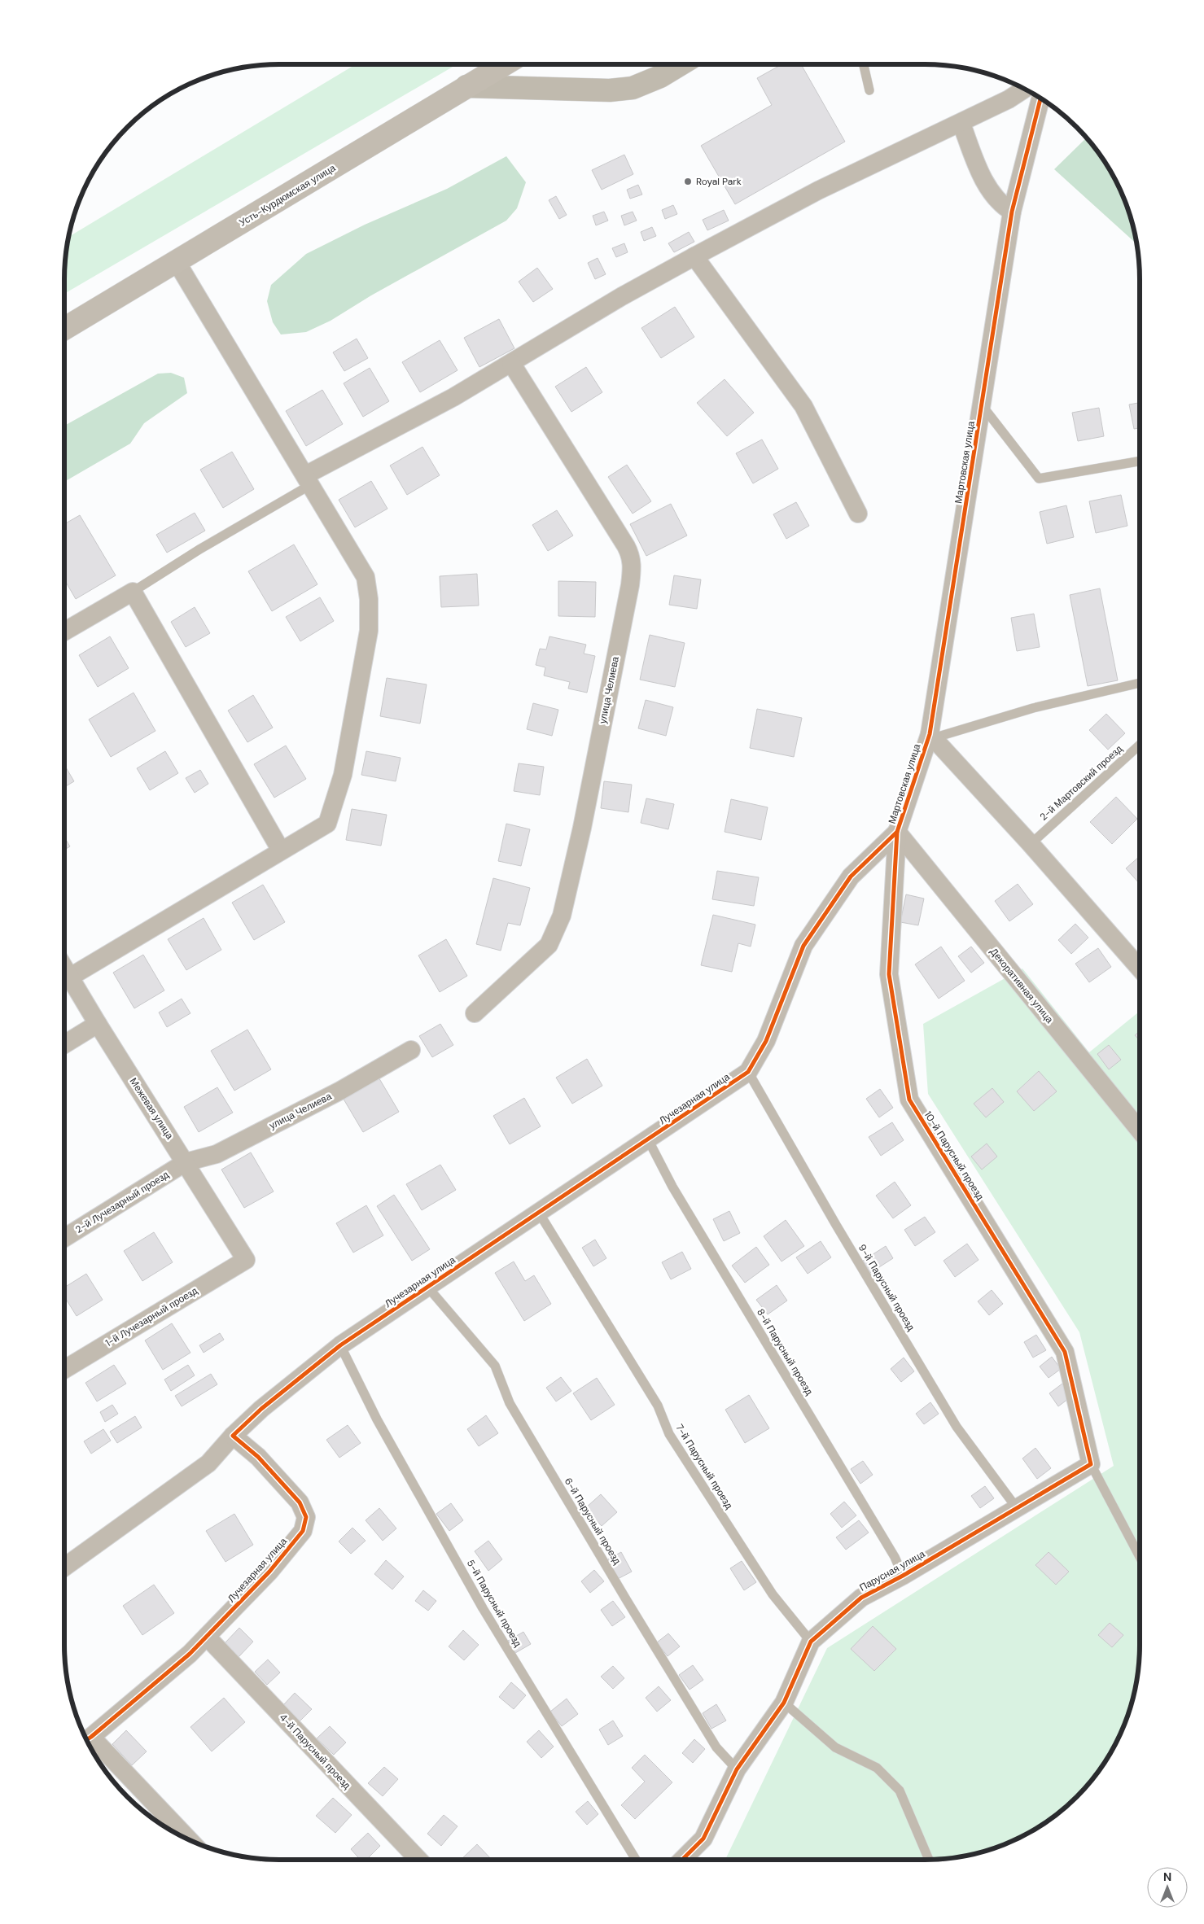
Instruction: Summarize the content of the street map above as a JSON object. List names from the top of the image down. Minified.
{"streets":{"main road":["Усть-Курдюмская улица"],"street":["Мартовская улица","улица Челиева","Декоративная улица","Лучезарная улица","Межевая улица","10-й Парусный проезд","2-й Лучезарный проезд","1-й Лучезарный проезд","Парусная улица","4-й Парусный проезд"],"lane":["2-й Мартовский проезд","9-й Парусный проезд","8-й Парусный проезд","7-й Парусный проезд","6-й Парусный проезд","5-й Парусный проезд"]},"crossings":[["Мартовская улица","Декоративная улица"],["Мартовская улица","Лучезарная улица"],["Мартовская улица","10-й Парусный проезд"],["улица Челиева","Межевая улица"],["улица Челиева","2-й Лучезарный проезд"],["Декоративная улица","Лучезарная улица"],["Декоративная улица","10-й Парусный проезд"],["Лучезарная улица","10-й Парусный проезд"],["Лучезарная улица","9-й Парусный проезд"],["Лучезарная улица","8-й Парусный проезд"],["Лучезарная улица","7-й Парусный проезд"],["Лучезарная улица","6-й Парусный проезд"],["Лучезарная улица","5-й Парусный проезд"],["Лучезарная улица","4-й Парусный проезд"],["Межевая улица","2-й Лучезарный проезд"],["Межевая улица","1-й Лучезарный проезд"],["10-й Парусный проезд","Парусная улица"],["9-й Парусный проезд","Парусная улица"],["8-й Парусный проезд","Парусная улица"],["7-й Парусный проезд","Парусная улица"],["6-й Парусный проезд","Парусная улица"]],"places":["Royal Park"],"north":"top"}
